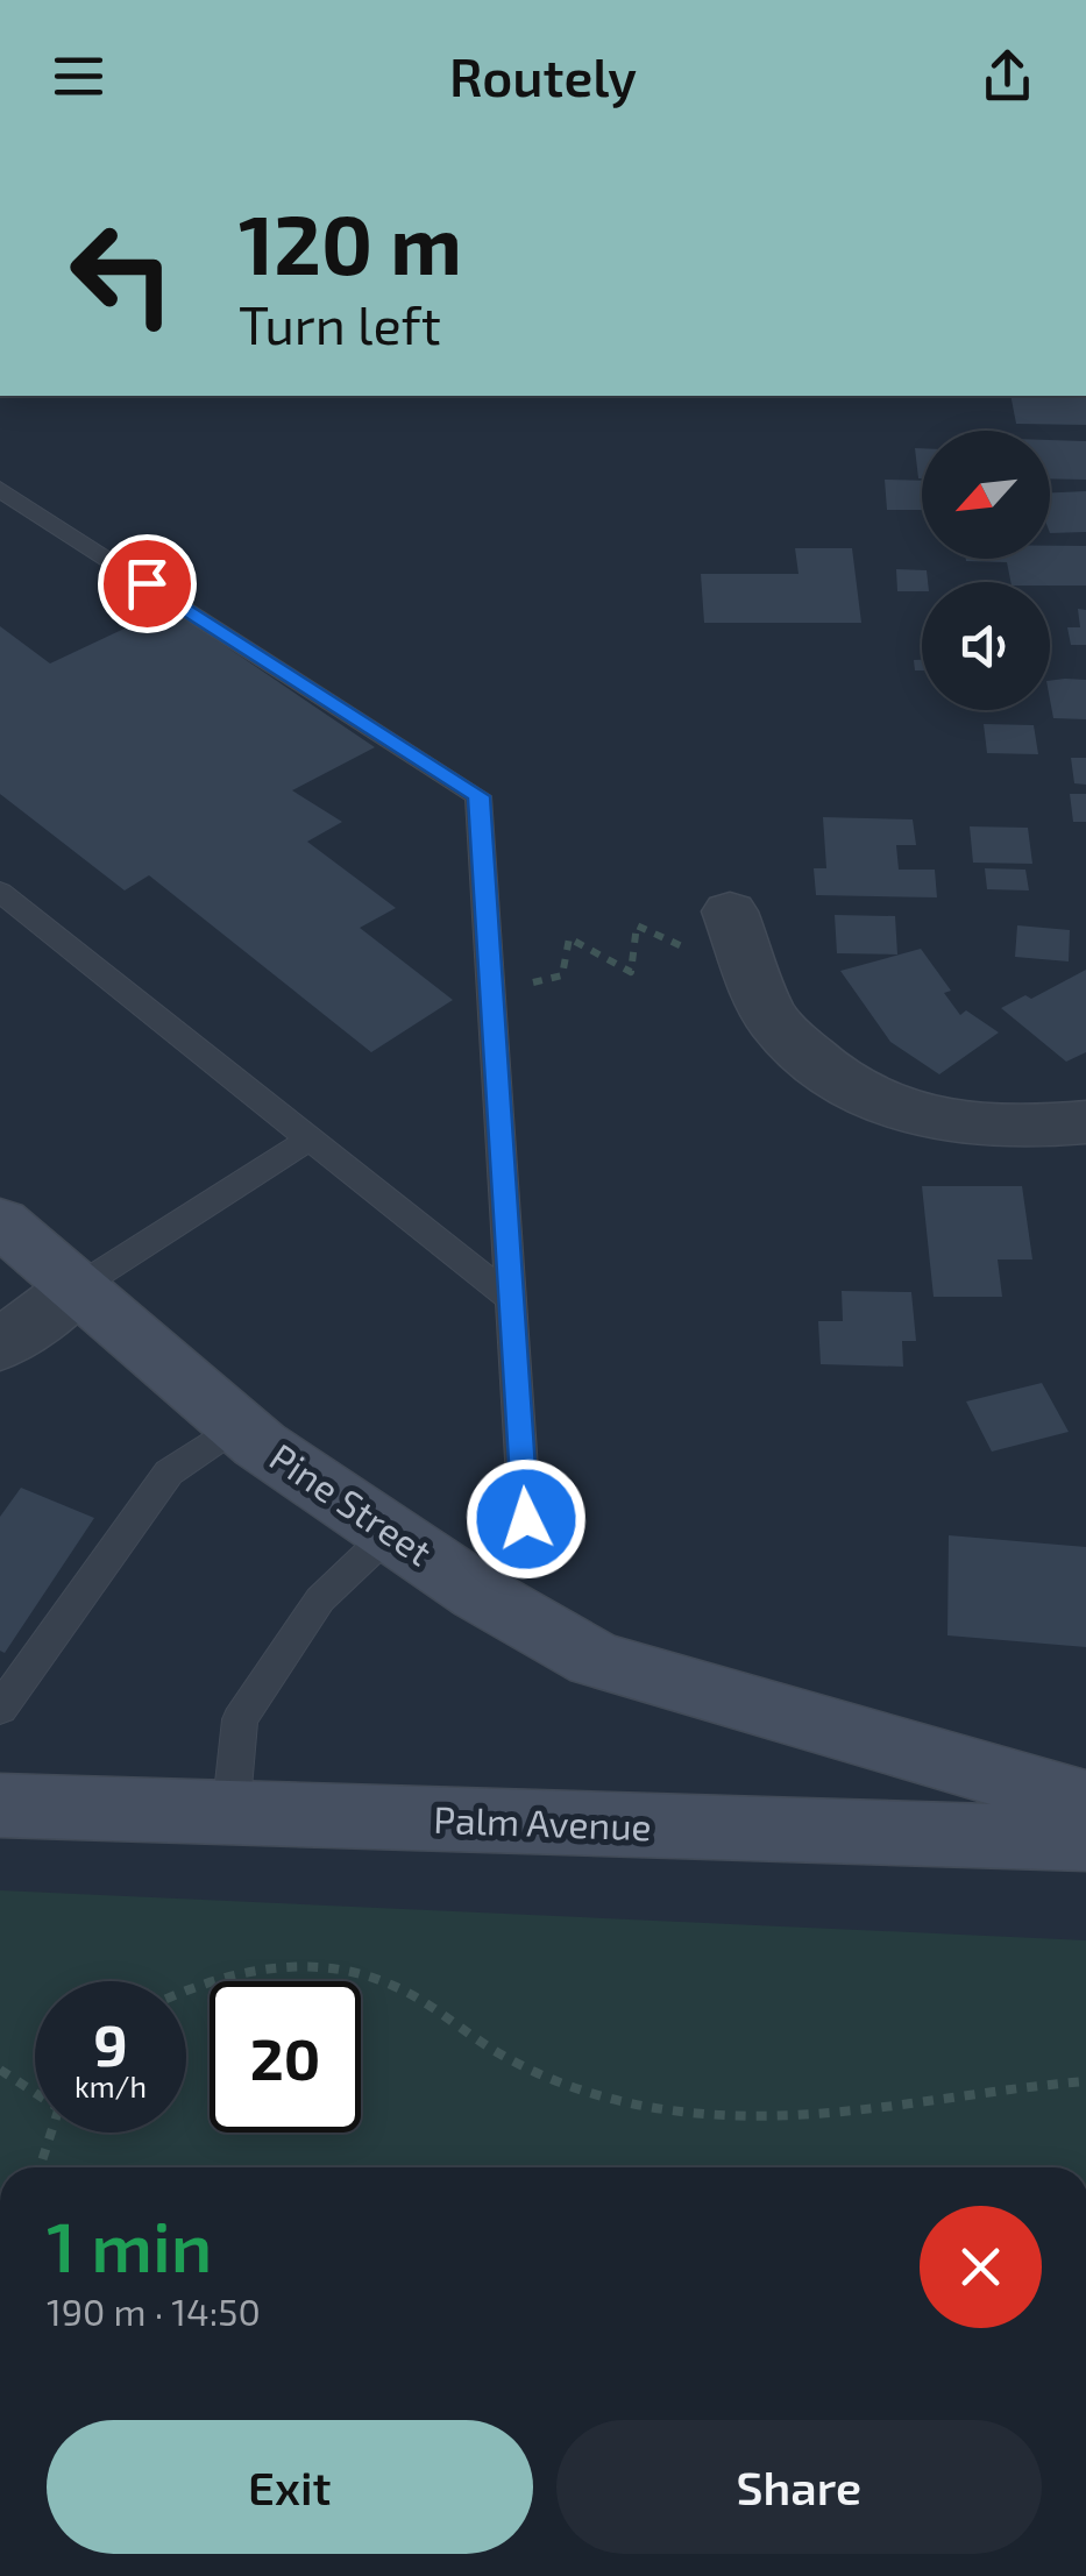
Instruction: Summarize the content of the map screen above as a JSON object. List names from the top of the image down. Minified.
{"streets":{"street":["Pine Street","Palm Avenue"]},"north":"bottom left","page":{"header":"Routely","turn":["120 m","Turn left"],"speed":"9 km/h","limit":"20","heading":["1 min","190 m · 14:50"],"buttons":["Exit","Share"]}}
